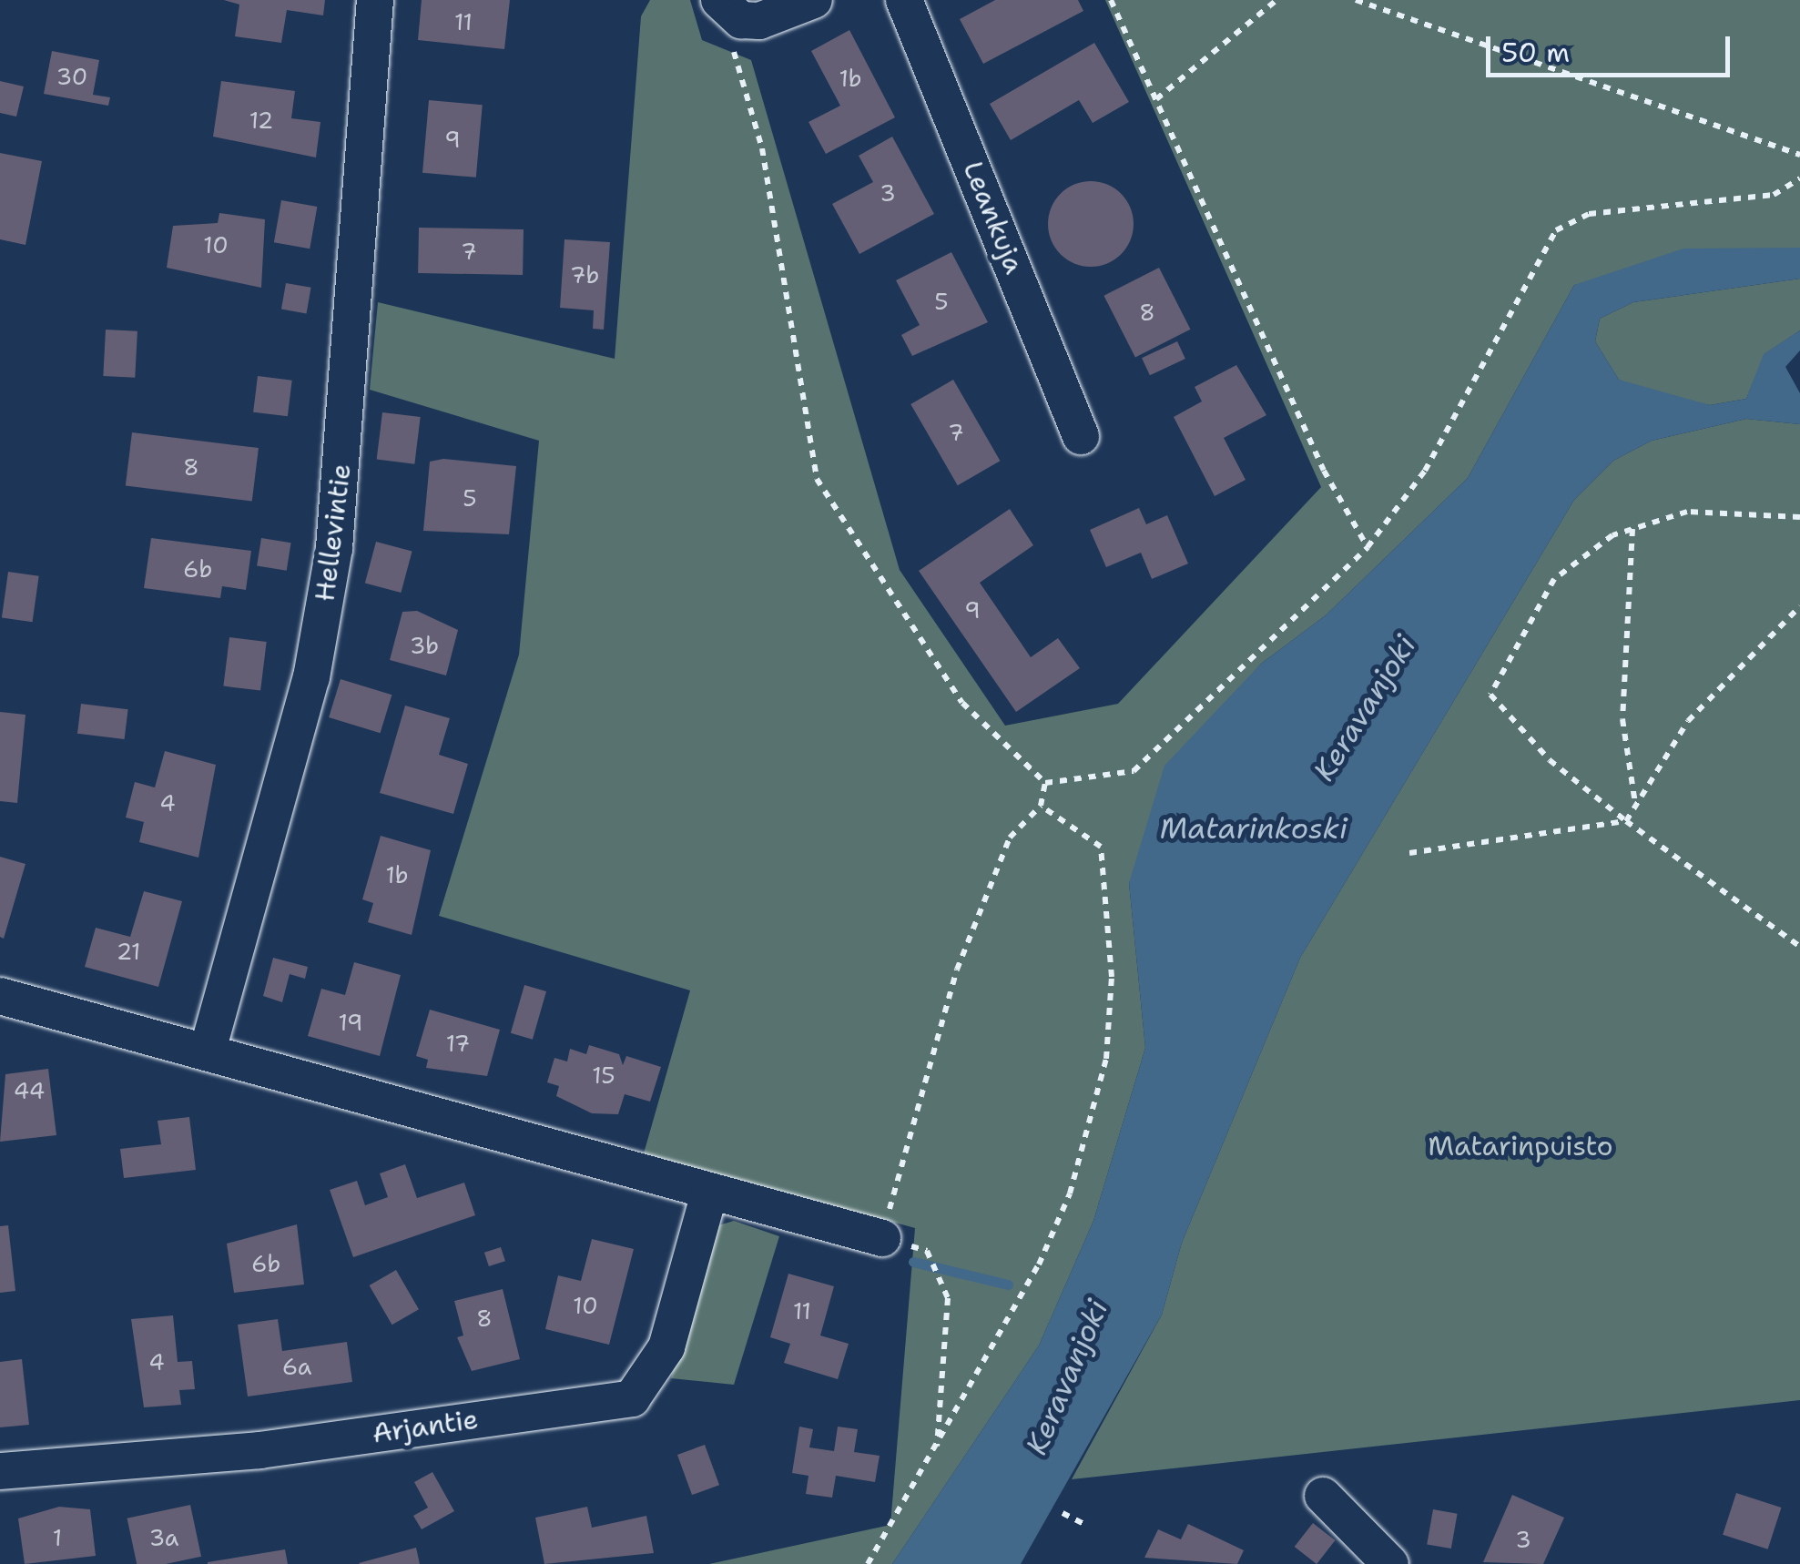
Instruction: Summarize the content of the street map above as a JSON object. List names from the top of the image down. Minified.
{"streets":{"street":["Leankuja","Hellevintie","Arjantie"]},"water":["Keravanjoki","Matarinkoski"],"parks":["Matarinpuisto"],"house_numbers":["11","30","1b","12","9","3","10","7","7b","5","8","7","8","5","6b","9","3b","4","1b","21","19","17","15","44","6b","10","11","8","4","6a","1","3a","3"],"scale_bar":"50 m"}
